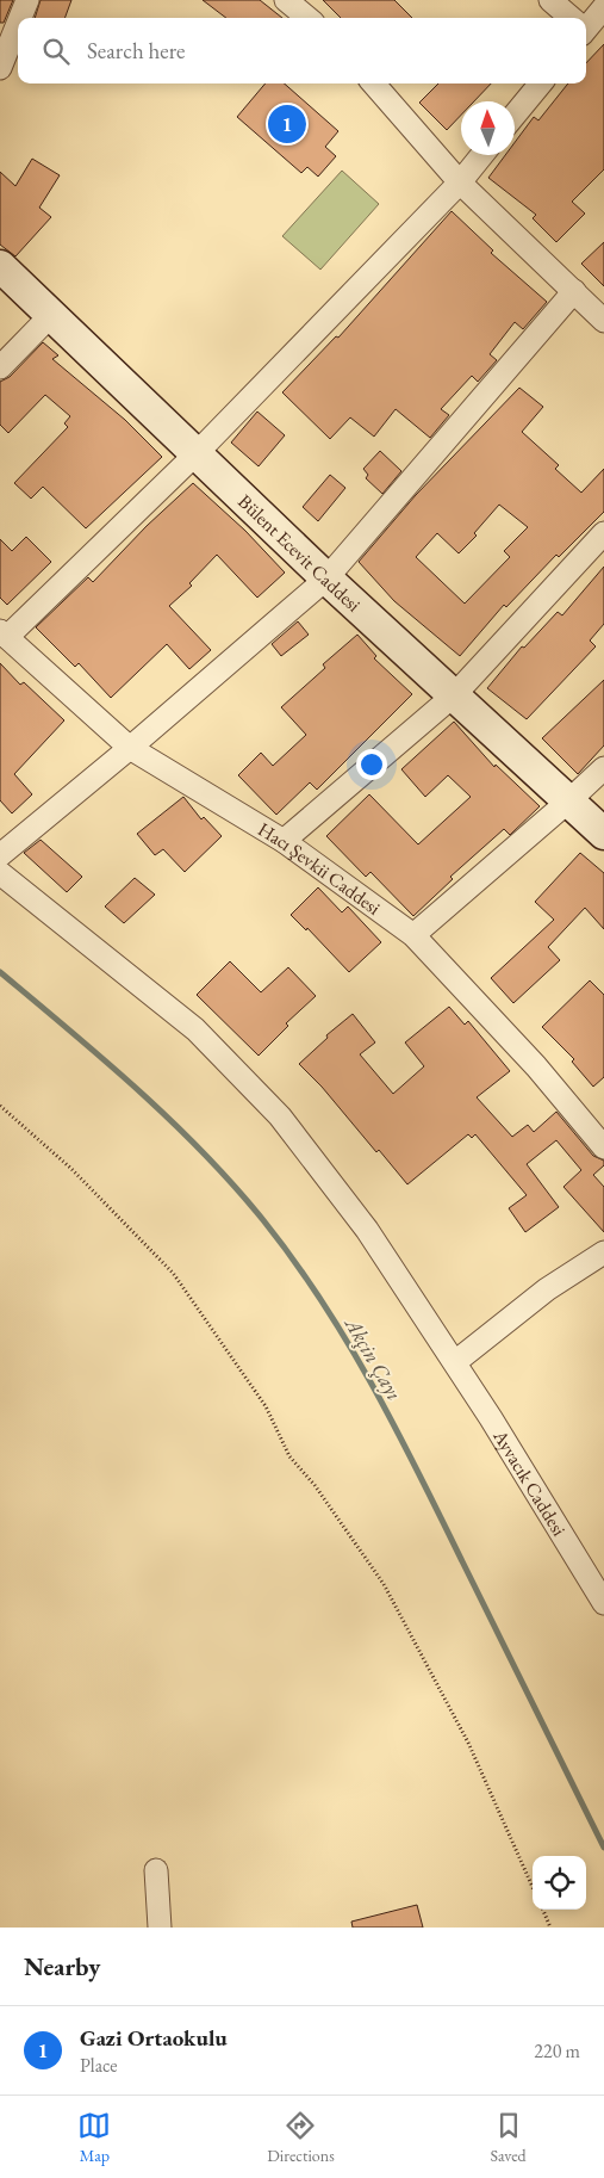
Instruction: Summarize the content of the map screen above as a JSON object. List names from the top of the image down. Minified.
{"streets":{"main road":["Bülent Ecevit Caddesi"],"street":["Hacı Şevkii Caddesi","Ayvacık Caddesi"]},"water":["Akçin Çayı"],"north":"top","page":{"search":"Search here","pins":"1","heading":"Nearby","list":[{"mark":"1","name":"Gazi Ortaokulu","note":"Place","value":"220 m"}],"nav":["Map","Directions","Saved"]}}
